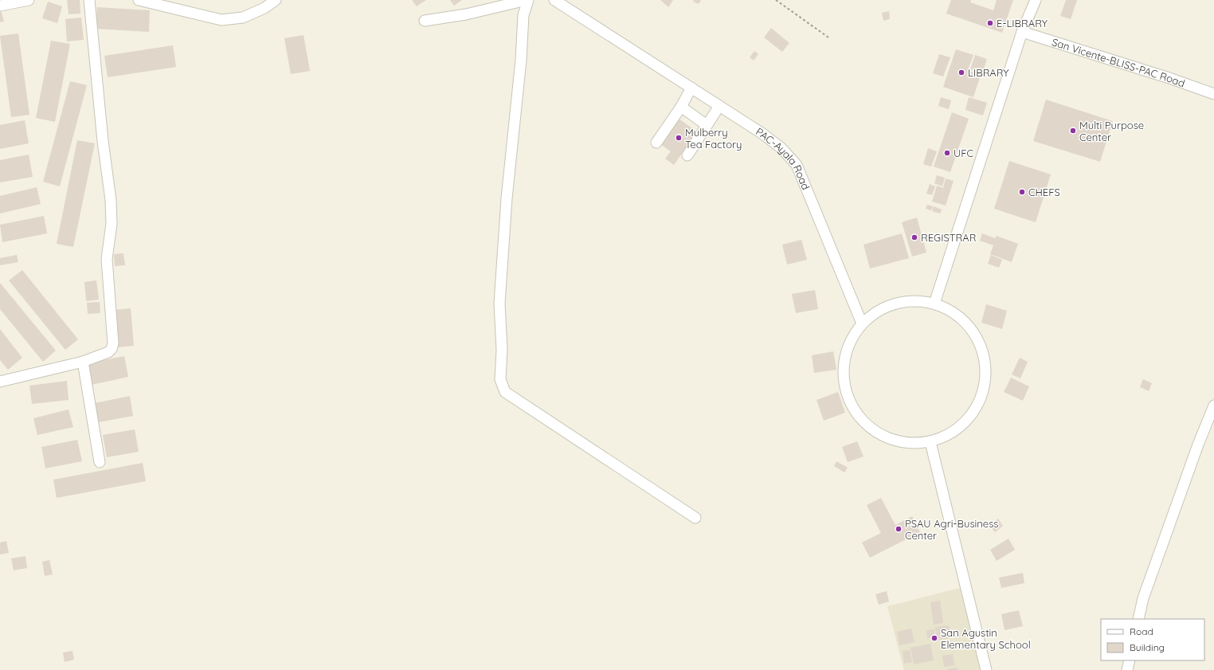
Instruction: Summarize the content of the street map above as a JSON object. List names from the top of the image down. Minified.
{"streets":{"street":["San Vicente-BLISS-PAC Road","PAC-Ayala Road"]},"places":["E-LIBRARY","LIBRARY","Multi Purpose Center","Mulberry Tea Factory","UFC","CHEFS","REGISTRAR","PSAU Agri-Business Center","San Agustin Elementary School"],"legend":["Road","Building"]}
